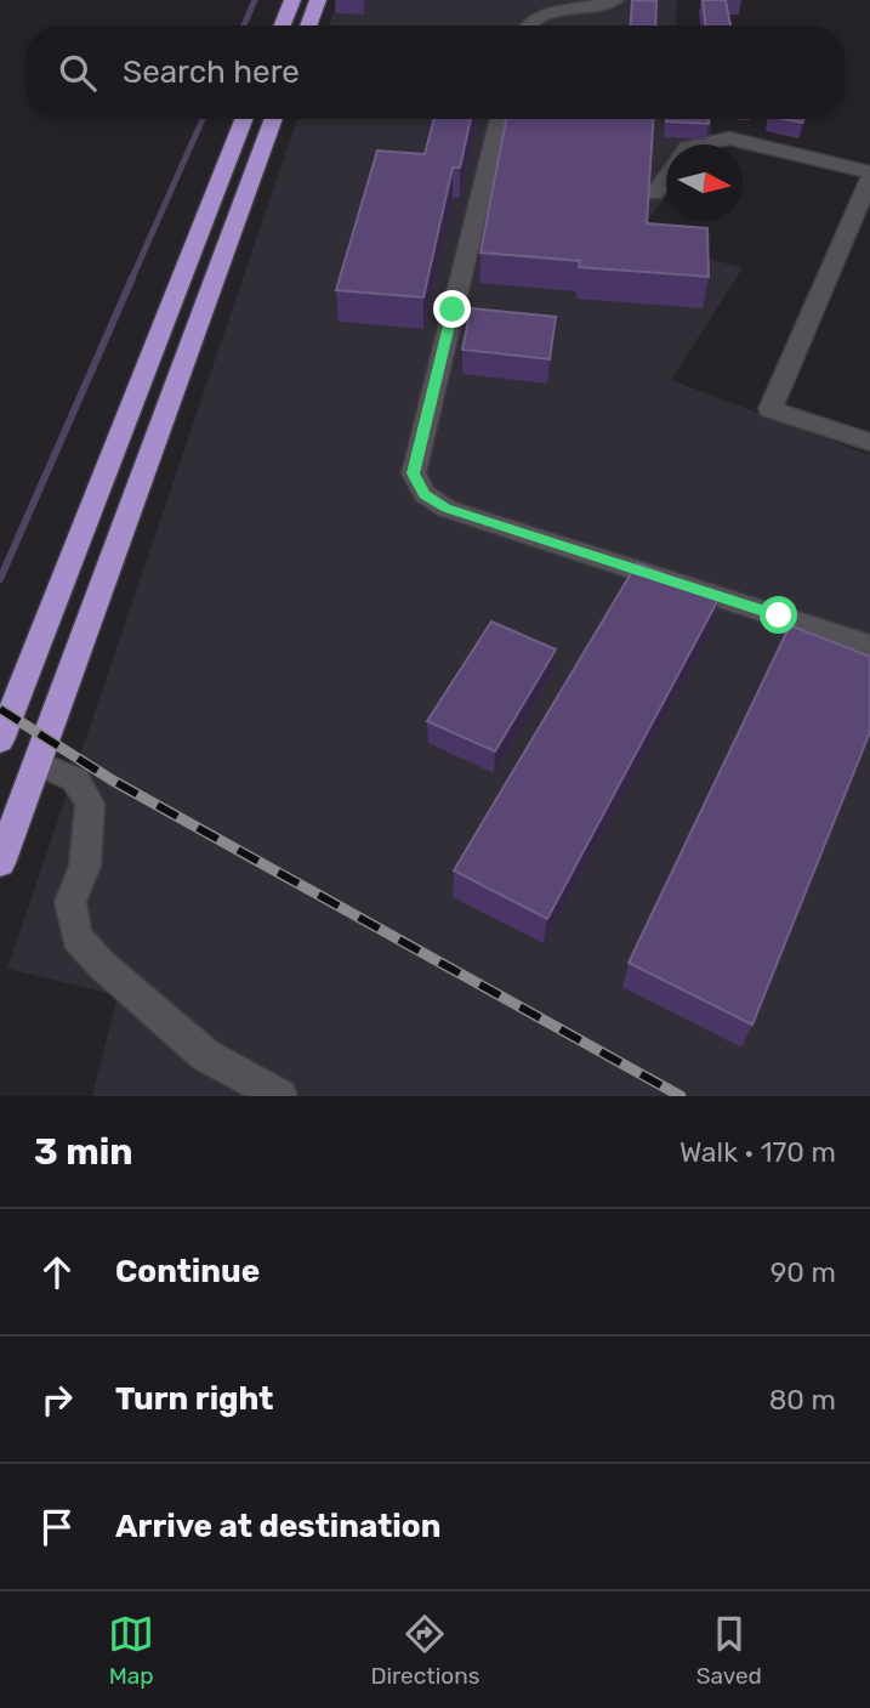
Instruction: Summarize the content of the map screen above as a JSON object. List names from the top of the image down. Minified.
{"north":"right","page":{"search":"Search here","heading":["3 min","Walk · 170 m"],"list":[["Continue","90 m"],["Turn right","80 m"],"Arrive at destination"],"nav":["Map","Directions","Saved"]}}
